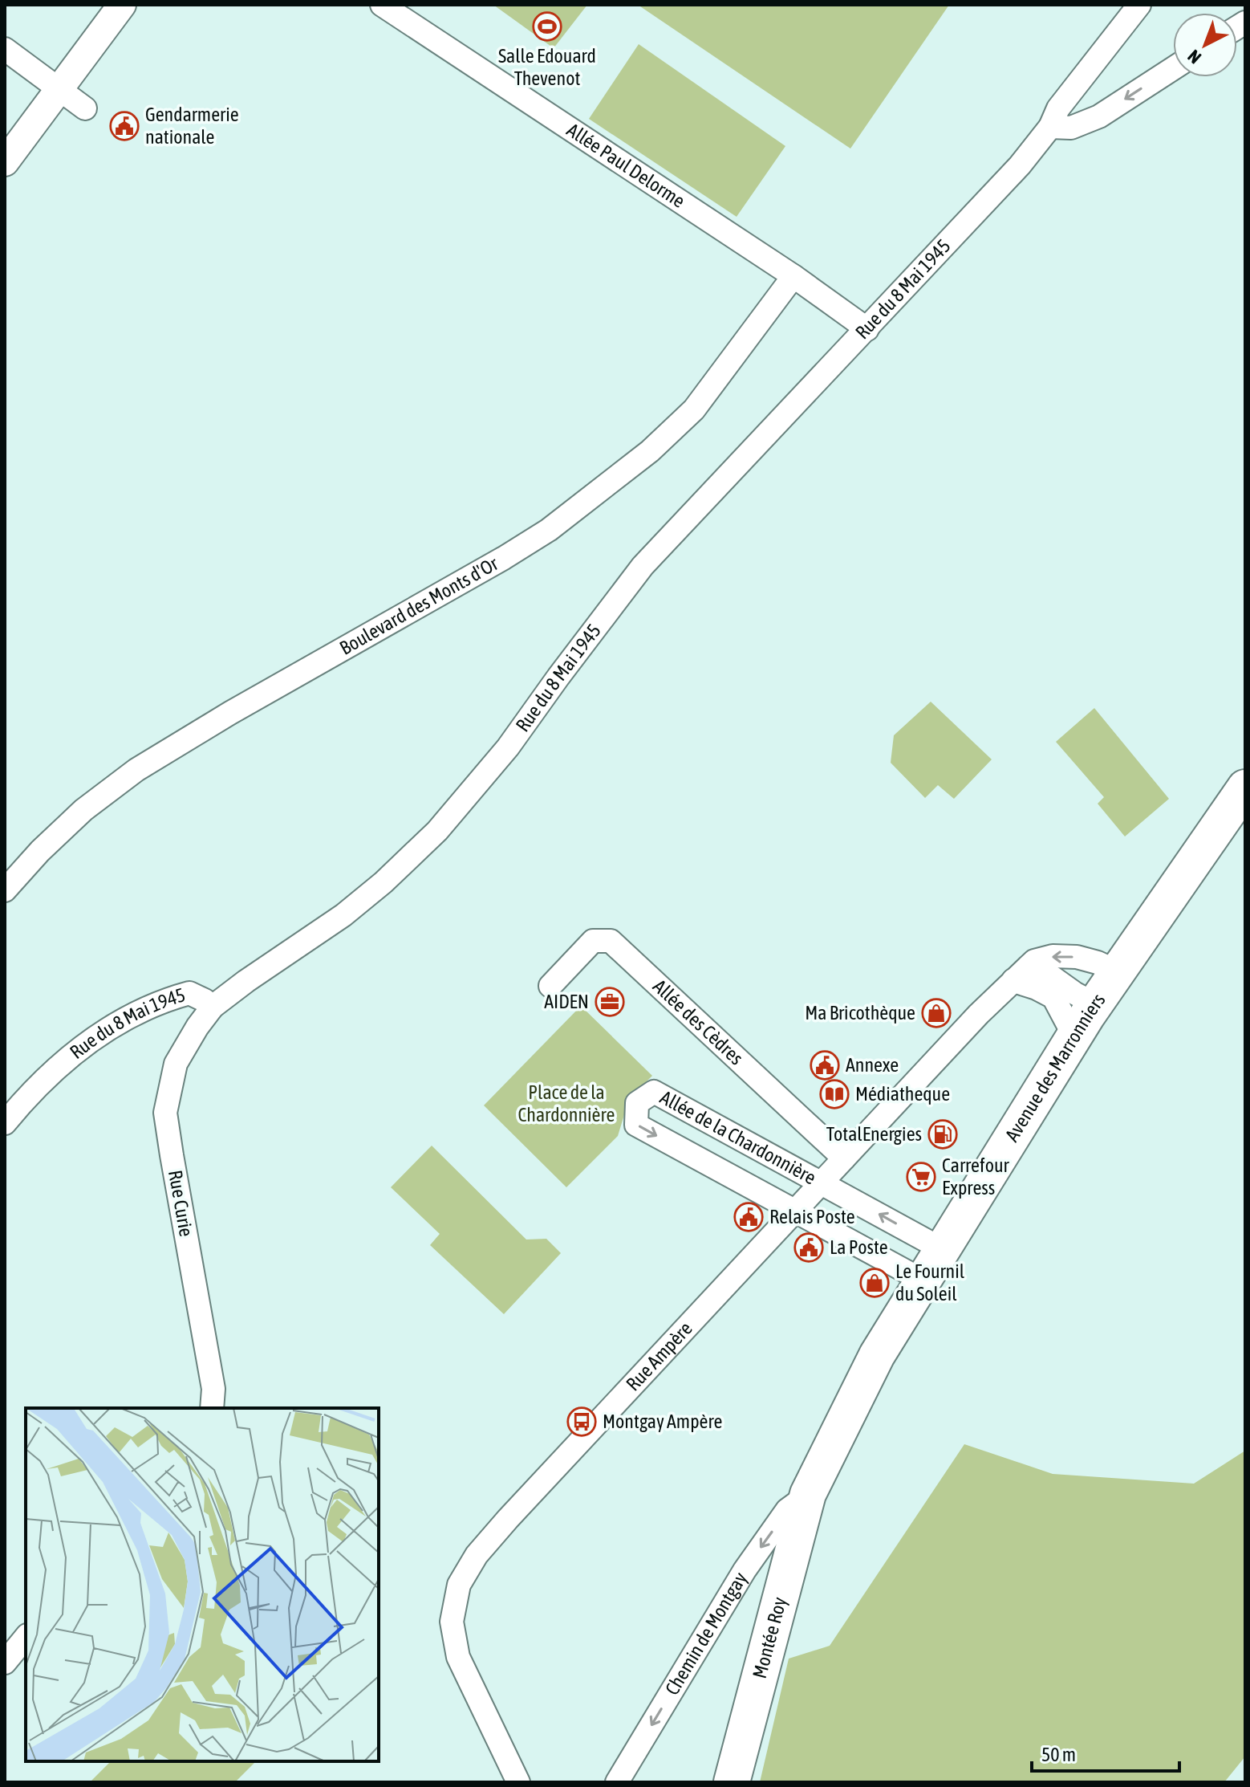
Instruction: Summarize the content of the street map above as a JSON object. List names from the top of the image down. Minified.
{"streets":{"main road":["Avenue des Marronniers","Montée Roy"],"street":["Allée Paul Delorme","Rue du 8 Mai 1945","Boulevard des Monts d'Or","Allée des Cèdres","Allée de la Chardonnière","Rue Curie","Rue Ampère","Chemin de Montgay"]},"crossings":[["Allée Paul Delorme","Rue du 8 Mai 1945"],["Allée Paul Delorme","Boulevard des Monts d'Or"],["Rue du 8 Mai 1945","Rue Curie"],["Allée des Cèdres","Rue Ampère"],["Avenue des Marronniers","Allée de la Chardonnière"],["Avenue des Marronniers","Rue Ampère"],["Avenue des Marronniers","Chemin de Montgay"],["Avenue des Marronniers","Montée Roy"],["Allée de la Chardonnière","Rue Ampère"],["Chemin de Montgay","Montée Roy"]],"one_way":["Chemin de Montgay"],"parks":["Place de la Chardonnière"],"places":{"sports":["Salle Edouard Thevenot"],"public building":["Gendarmerie nationale","Annexe","Relais Poste","La Poste"],"office":["AIDEN"],"shop":["Ma Bricothèque","Le Fournil du Soleil"],"library":["Médiatheque"],"fuel station":["TotalEnergies"],"supermarket":["Carrefour Express"],"bus stop":["Montgay Ampère"]},"scale_bar":"50 m","north":"bottom left"}
